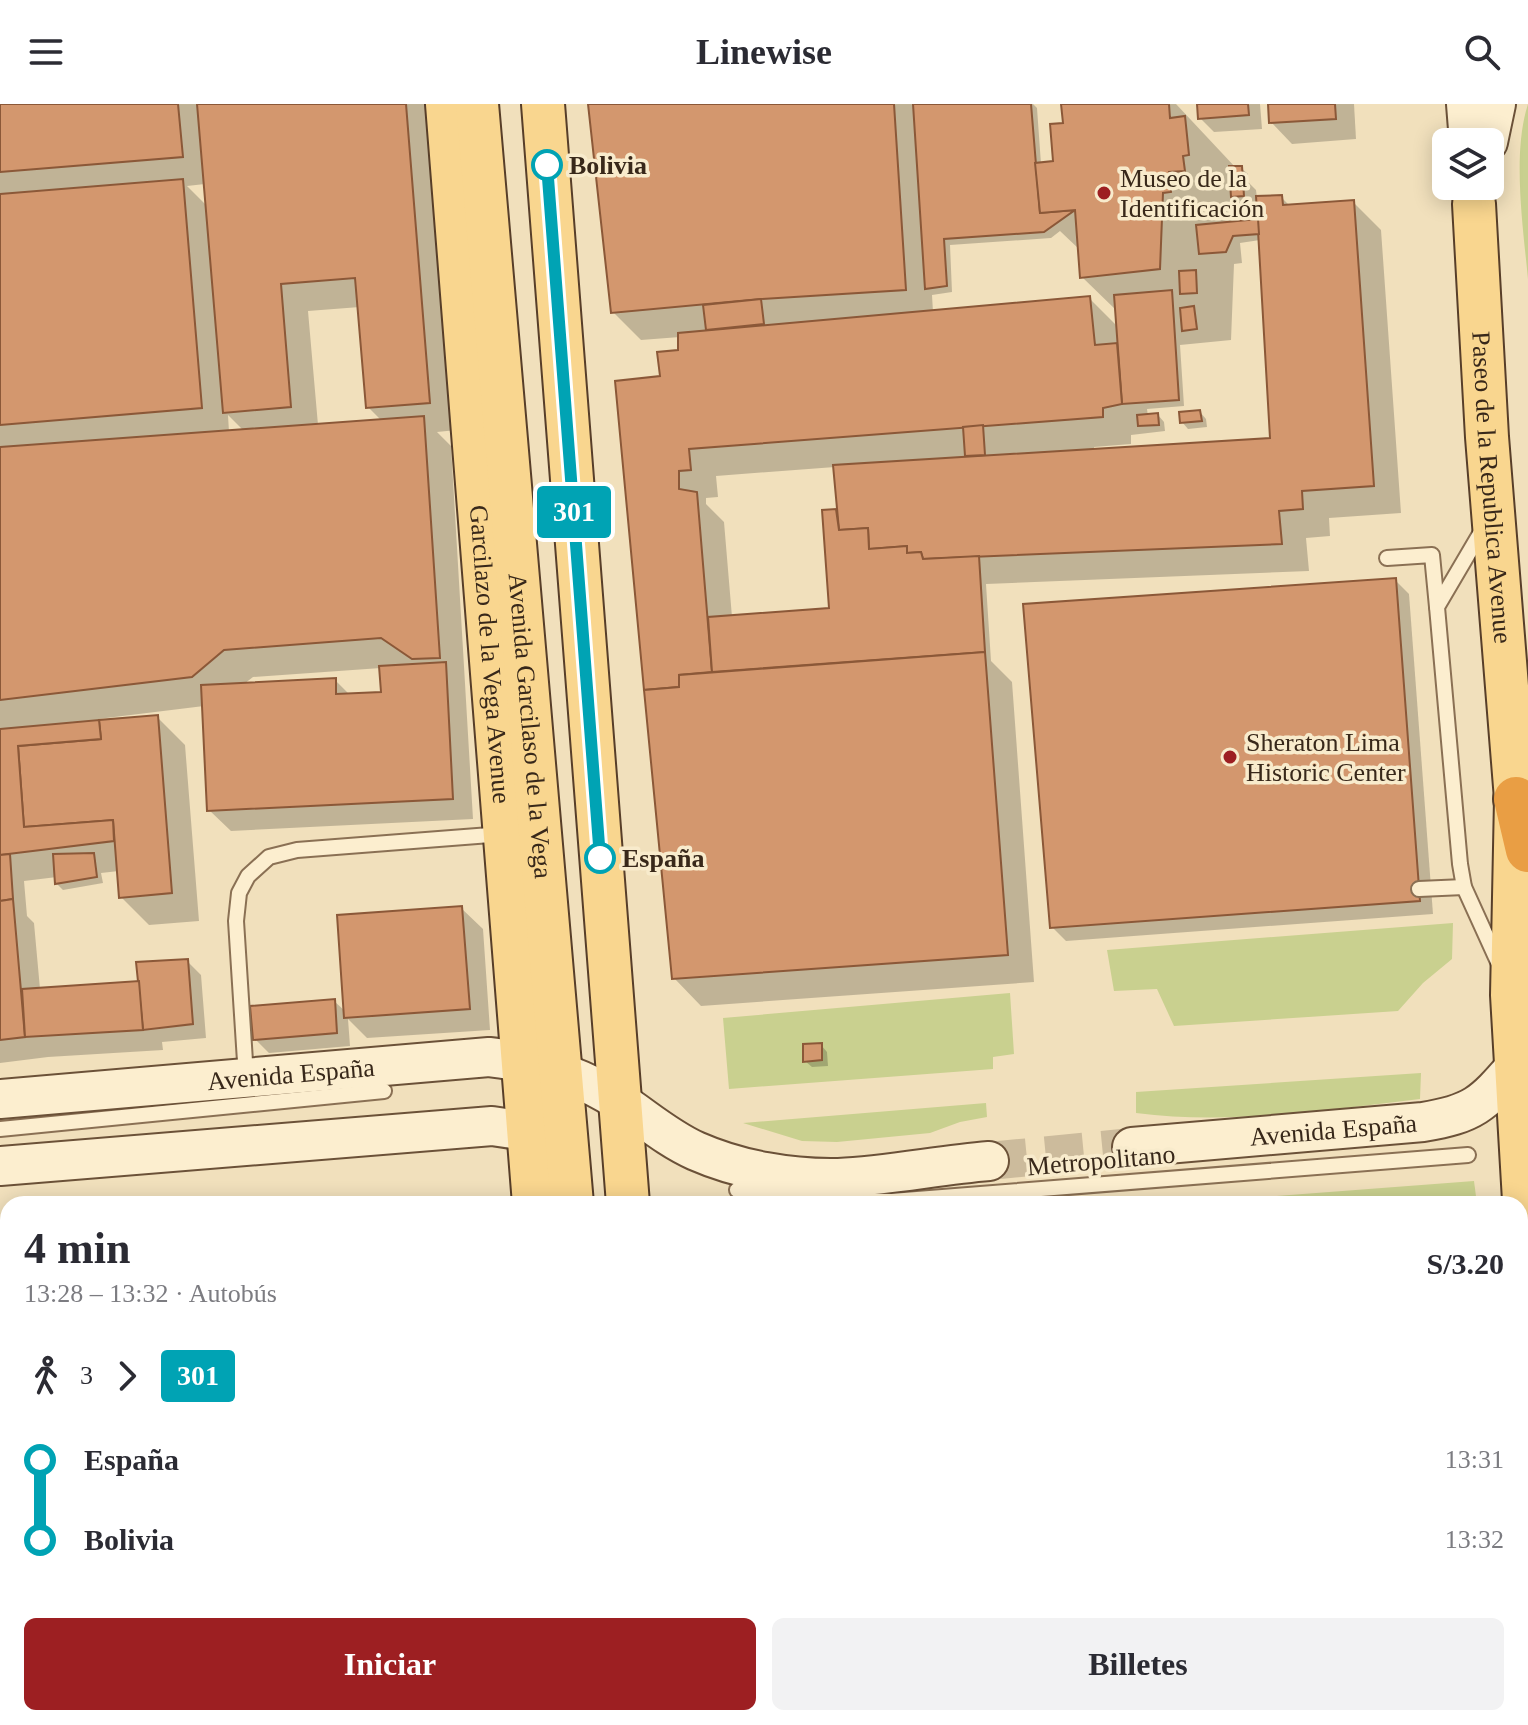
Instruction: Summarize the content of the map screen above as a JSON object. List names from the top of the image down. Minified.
{"streets":{"main road":["Paseo de la Republica Avenue","Garcilazo de la Vega Avenue","Avenida Garcilaso de la Vega"],"street":["Avenida España"],"lane":["Metropolitano"]},"crossings":[["Paseo de la Republica Avenue","Avenida España"],["Garcilazo de la Vega Avenue","Avenida Garcilaso de la Vega"],["Garcilazo de la Vega Avenue","Avenida España"],["Avenida Garcilaso de la Vega","Avenida España"]],"places":["Bolivia","Museo de la Identificación","Sheraton Lima Historic Center","España"],"lines":["bus line 301"],"page":{"header":"Linewise","on_map":"301","heading":["4 min","13:28 – 13:32 · Autobús","S/3.20"],"legs":["3","301"],"list":[{"name":"España","value":"13:31"},{"name":"Bolivia","value":"13:32"}],"buttons":["Iniciar","Billetes"]}}
